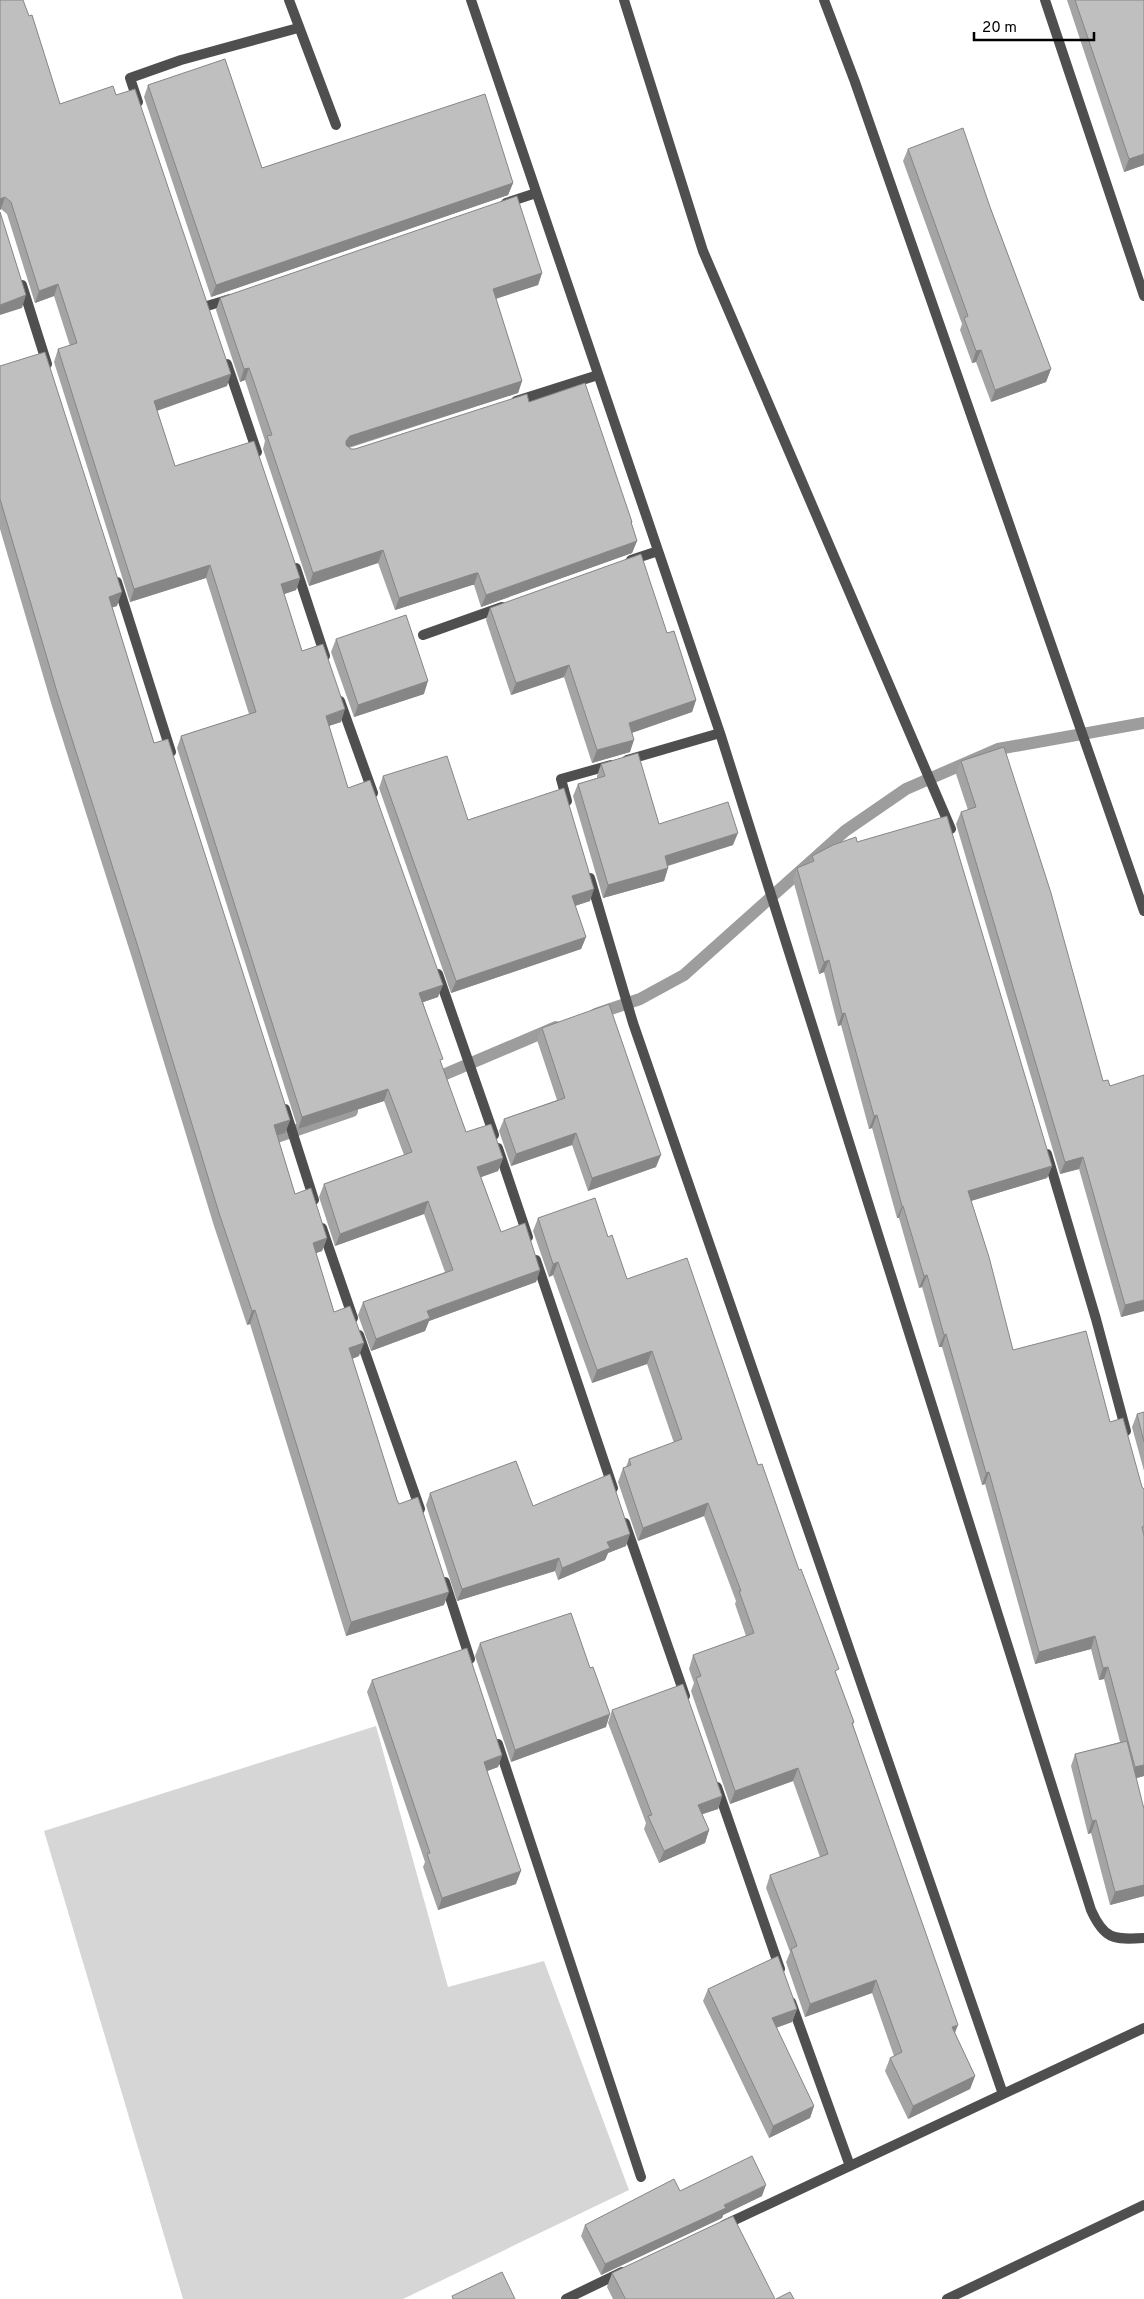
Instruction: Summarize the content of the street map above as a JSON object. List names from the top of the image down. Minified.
{"scale_bar":"20 m"}
